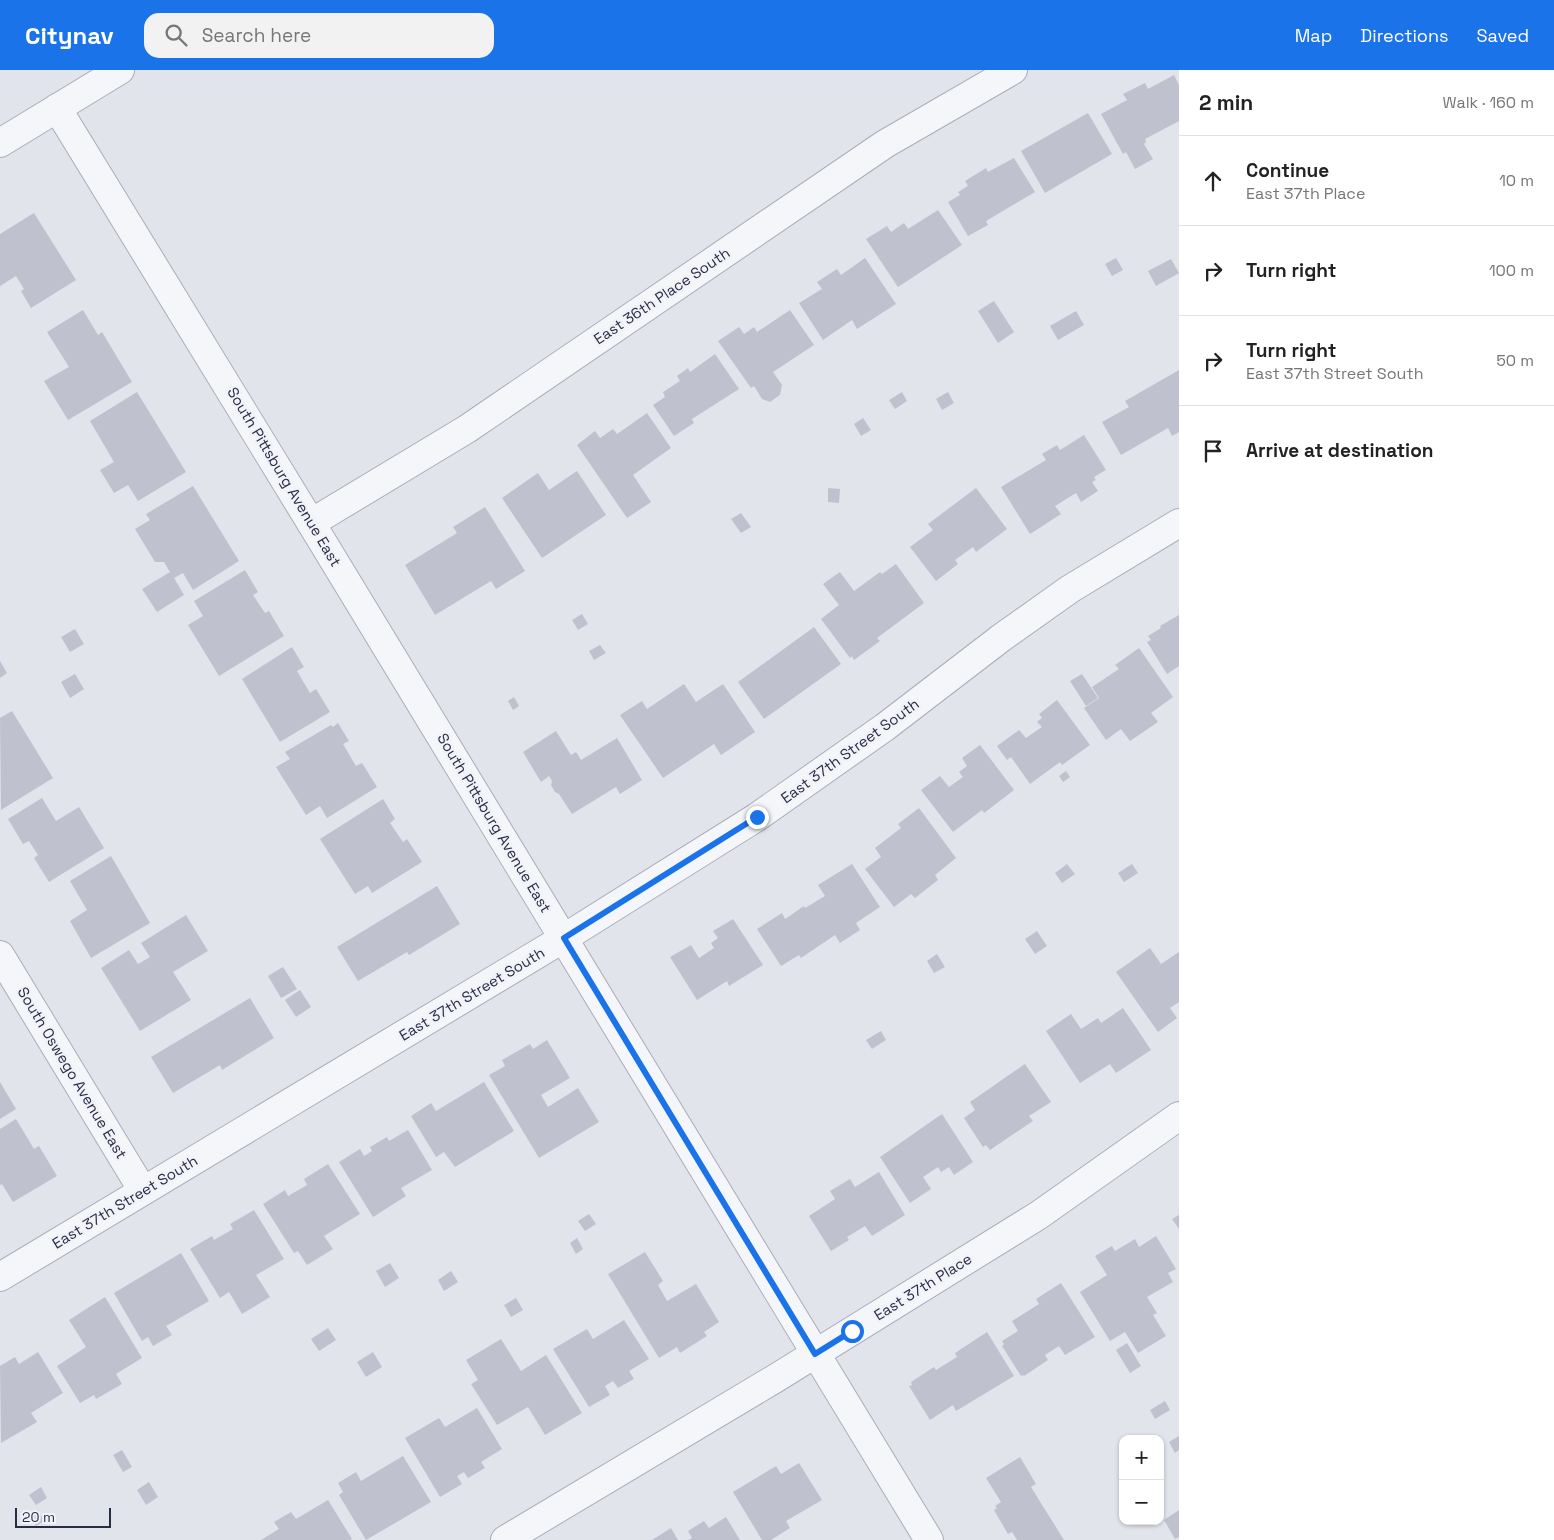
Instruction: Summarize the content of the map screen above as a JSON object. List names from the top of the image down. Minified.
{"streets":{"street":["East 36th Place South","South Pittsburg Avenue East","East 37th Street South","South Oswego Avenue East","East 37th Place"]},"crossings":[["East 36th Place South","South Pittsburg Avenue East"],["South Pittsburg Avenue East","East 37th Street South"],["South Pittsburg Avenue East","East 37th Place"],["East 37th Street South","South Oswego Avenue East"]],"scale_bar":"20 m","page":{"header":"Citynav","search":"Search here","nav":["Map","Directions","Saved"],"heading":["2 min","Walk · 160 m"],"list":[["Continue","East 37th Place","10 m"],["Turn right","100 m"],["Turn right","East 37th Street South","50 m"],"Arrive at destination"],"map_buttons":["+","−"],"scale":"20 m"}}
